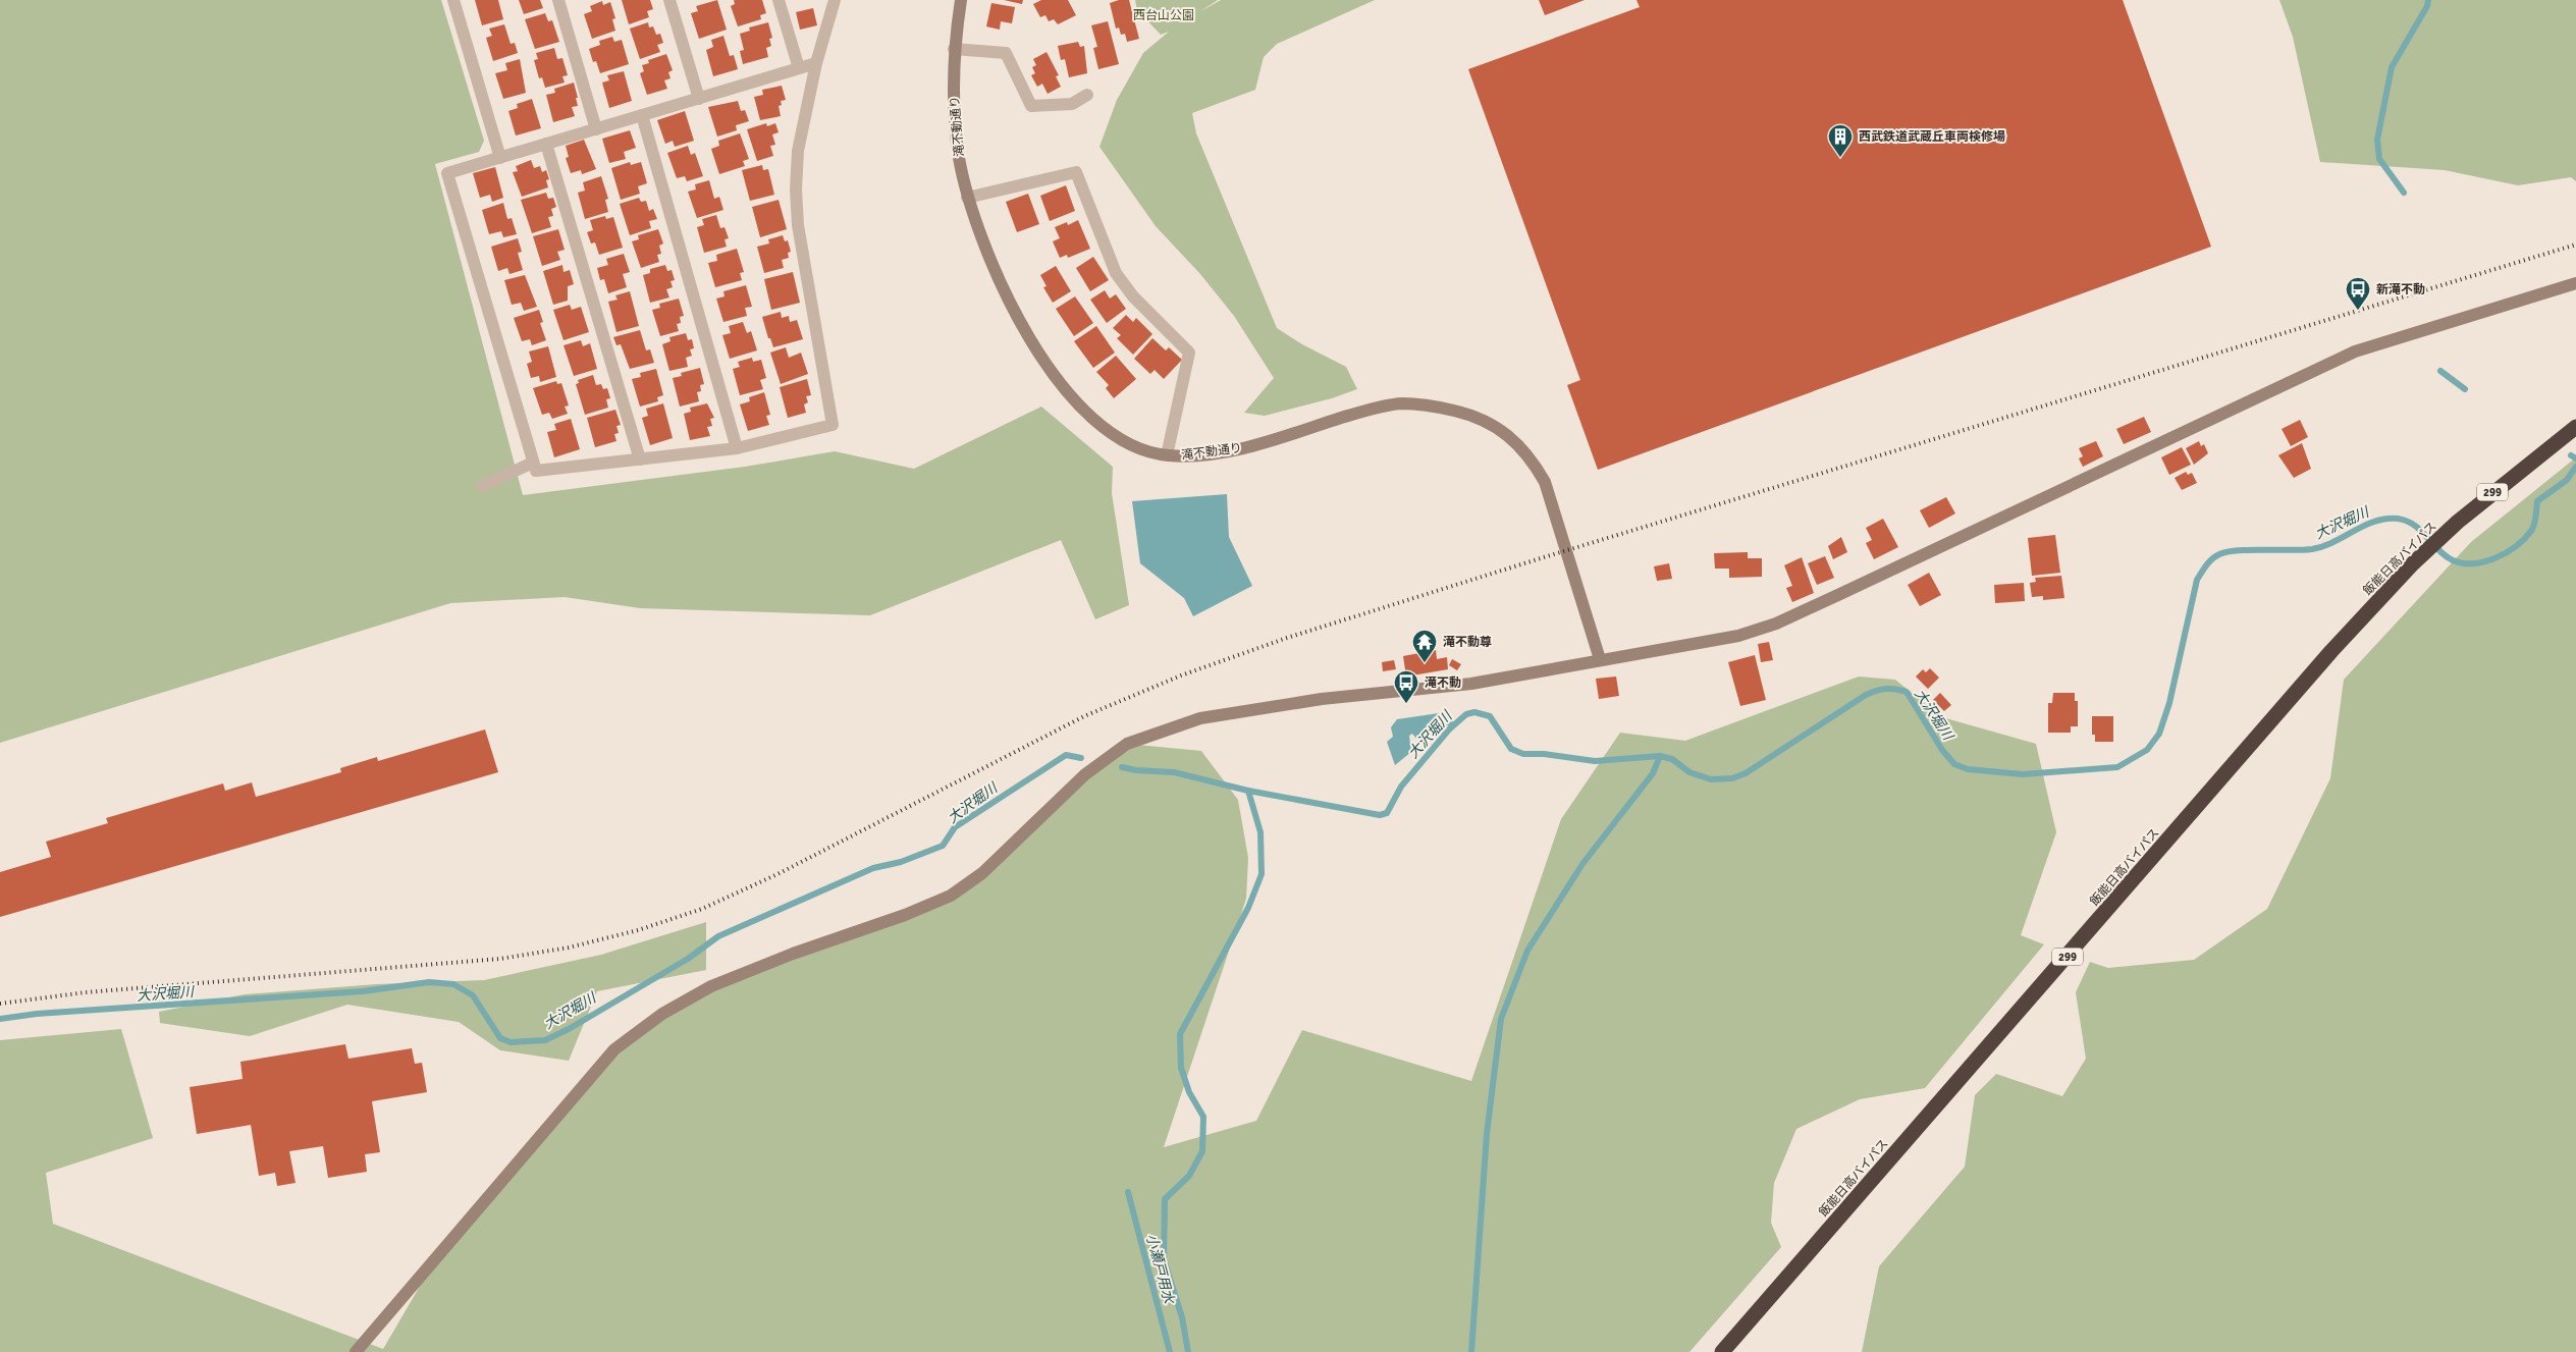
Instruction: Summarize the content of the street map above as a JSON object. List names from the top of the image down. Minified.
{"streets":{"highway":["299","飯能日高バイパス"],"street":["滝不動通り"]},"water":["大沢堀川","小瀬戸用水"],"parks":["西台山公園"],"places":{"building":["西武鉄道武蔵丘車両検修場"],"bus stop":["新滝不動","滝不動"],"temple":["滝不動尊"]}}
